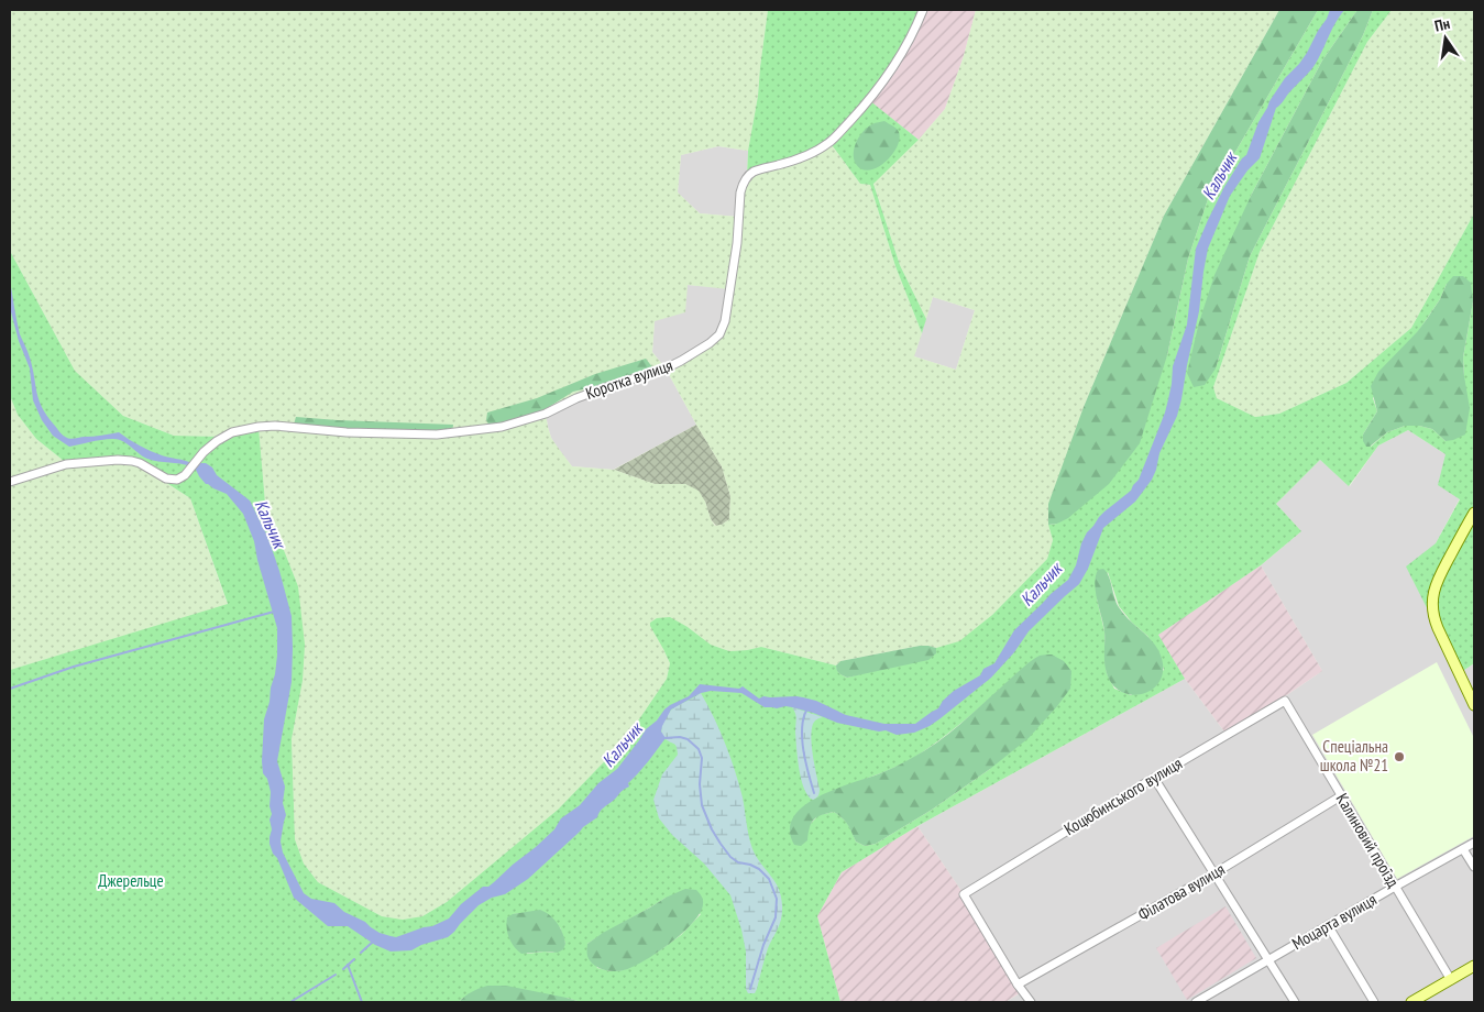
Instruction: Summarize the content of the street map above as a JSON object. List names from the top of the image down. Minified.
{"streets":{"street":["Коротка вулиця","Коцюбинського вулиця","Калиновий проїзд","Філатова вулиця","Моцарта вулиця"]},"crossings":[["Коцюбинського вулиця","Калиновий проїзд"],["Коцюбинського вулиця","Філатова вулиця"],["Калиновий проїзд","Філатова вулиця"],["Калиновий проїзд","Моцарта вулиця"]],"water":["Кальчик"],"parks":["Джерельце"],"places":["Спеціальна школа №21"],"north":"top"}
